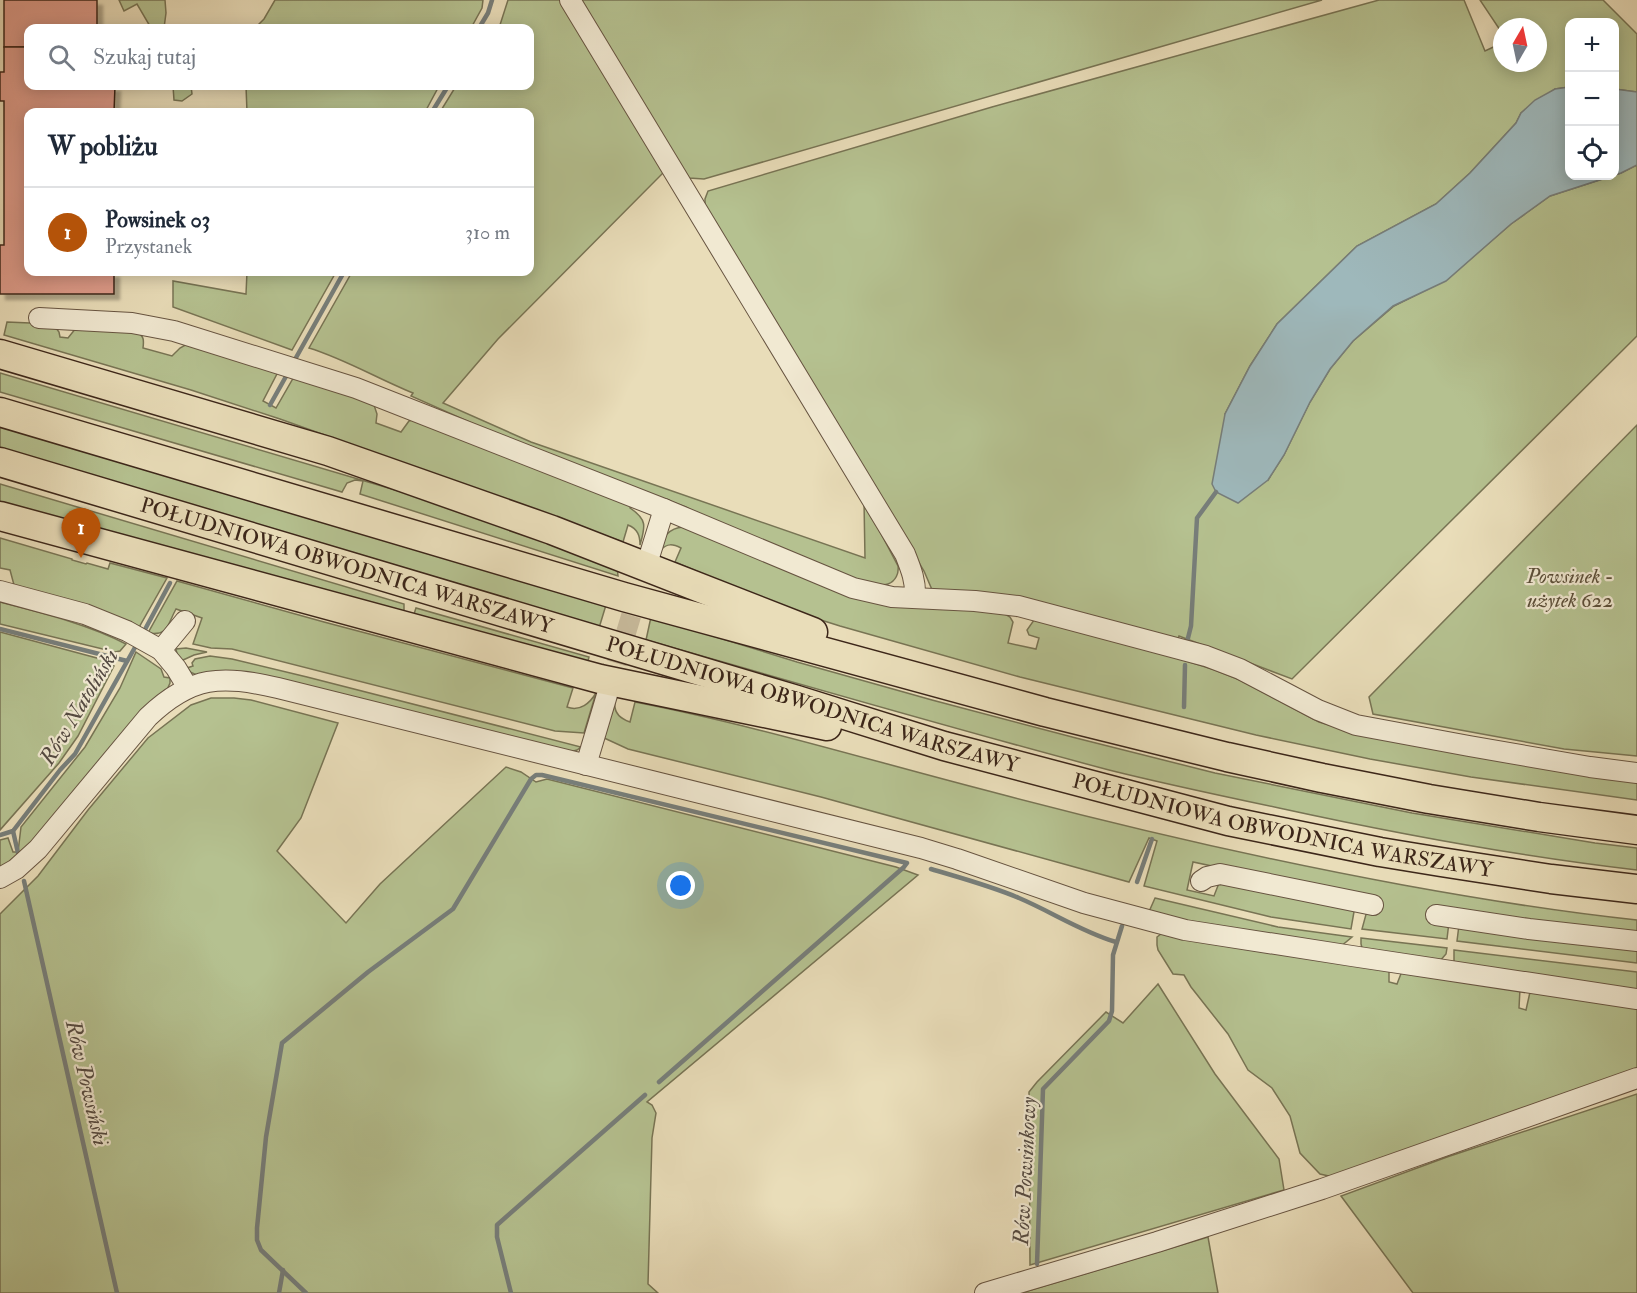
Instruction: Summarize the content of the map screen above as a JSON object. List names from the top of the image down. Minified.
{"streets":{"highway":["POŁUDNIOWA OBWODNICA WARSZAWY"]},"water":["Rów Natoliński","Rów Powsiński","Rów Powsinkowy"],"parks":["Powsinek - użytek 622"],"north":"top","page":{"map_buttons":["+","−"],"search":"Szukaj tutaj","heading":"W pobliżu","list":[{"mark":"1","name":"Powsinek 03","note":"Przystanek","value":"310 m"}],"pins":"1"}}
